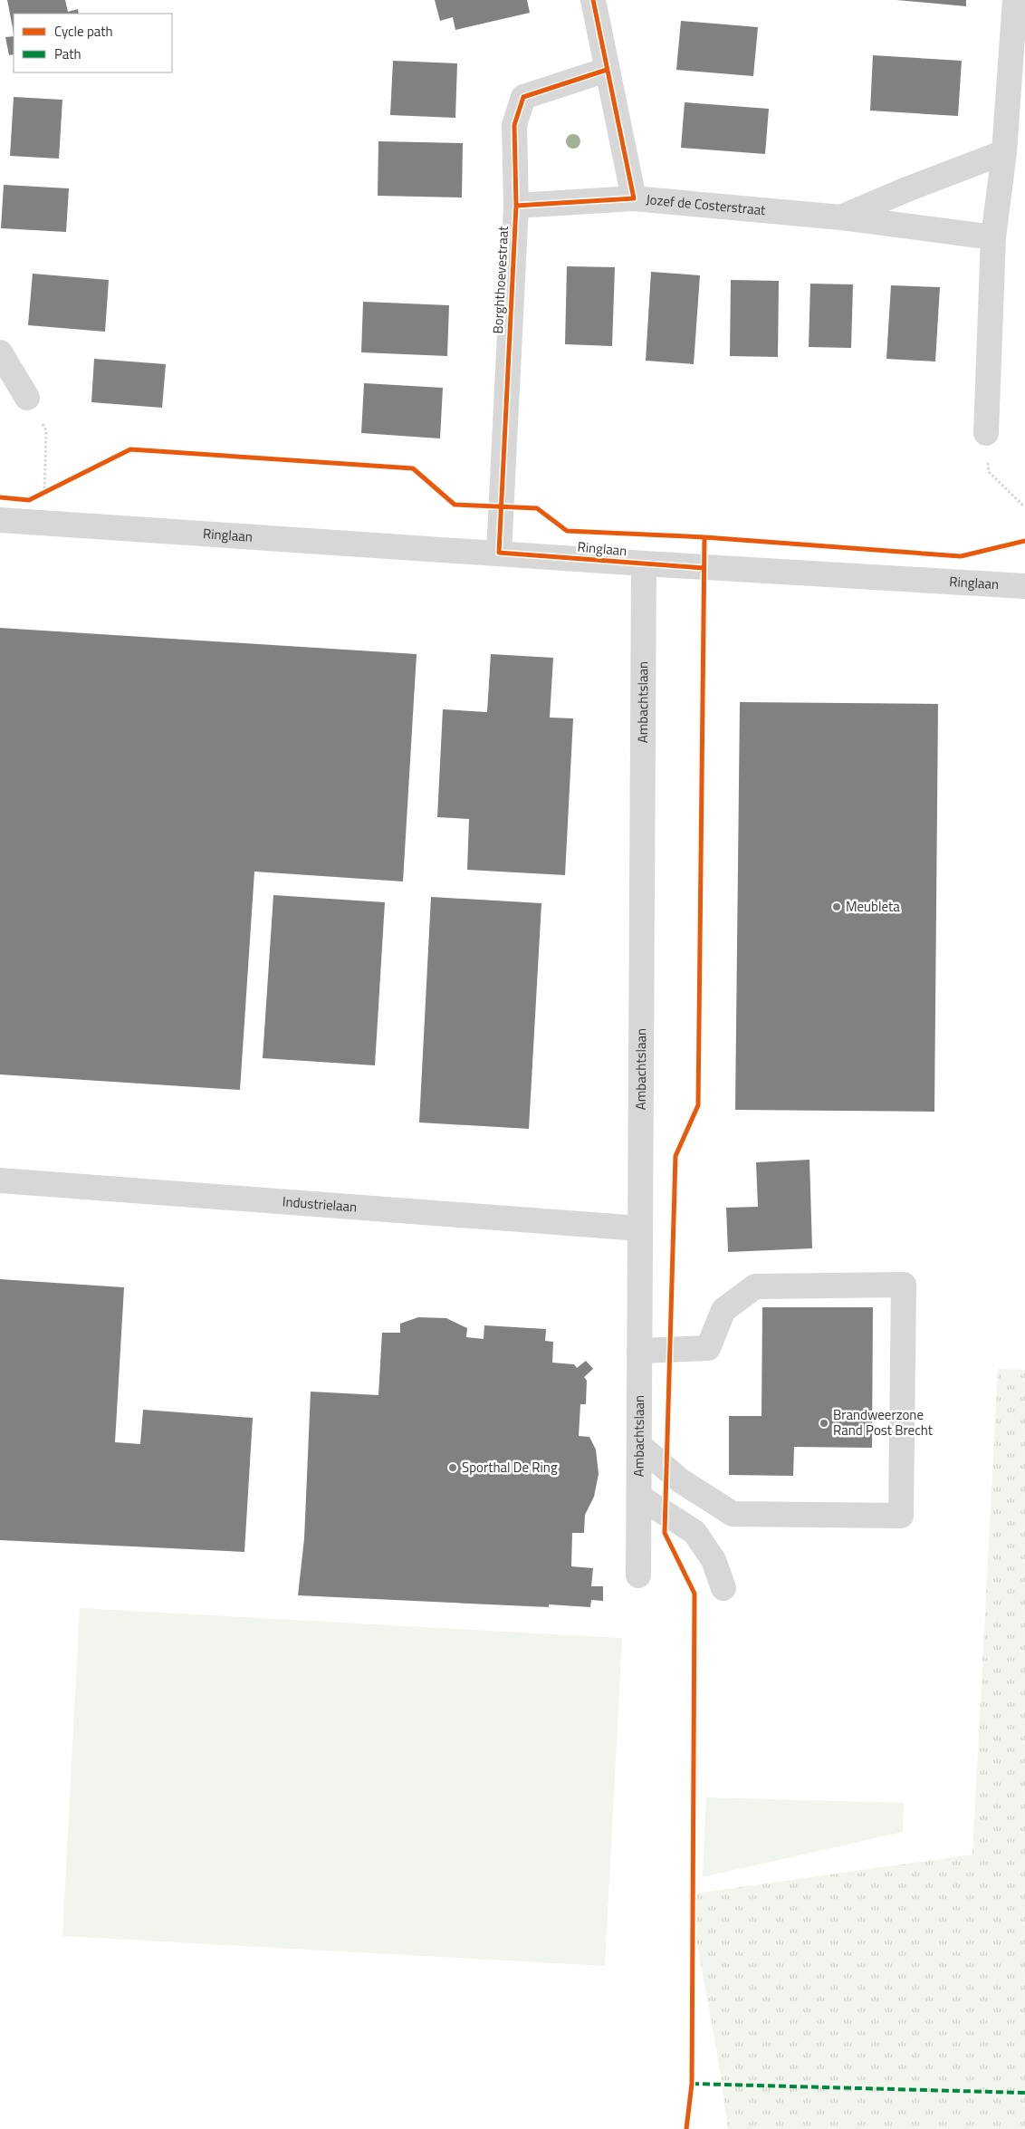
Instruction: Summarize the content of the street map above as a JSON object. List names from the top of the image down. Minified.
{"streets":{"street":["Jozef de Costerstraat","Borghthoevestraat","Ringlaan","Ambachtslaan","Industrielaan"]},"crossings":[["Jozef de Costerstraat","Borghthoevestraat"],["Borghthoevestraat","Ringlaan"],["Ringlaan","Ambachtslaan"],["Ambachtslaan","Industrielaan"]],"places":["Meubleta","Brandweerzone Rand Post Brecht","Sporthal De Ring"],"legend":["Cycle path","Path"]}
